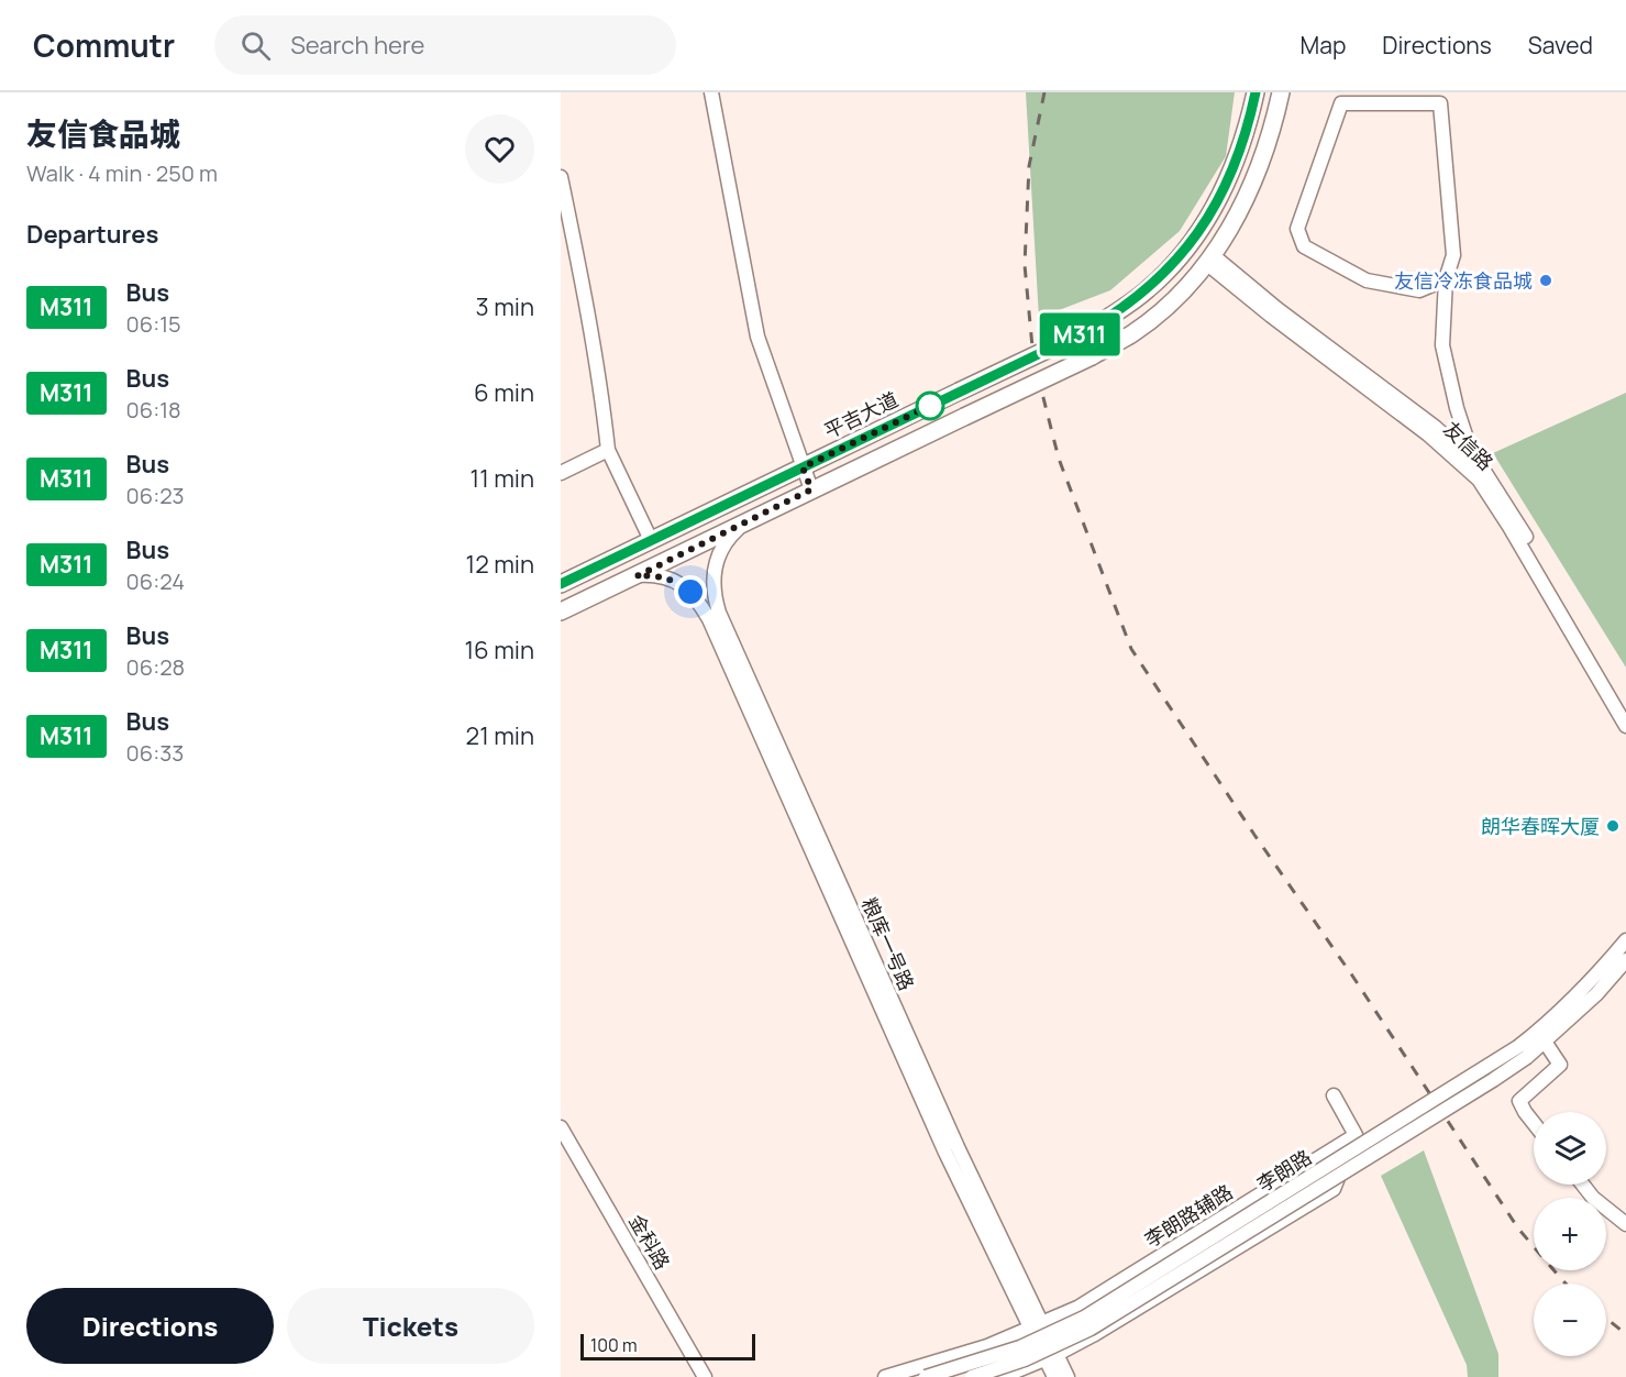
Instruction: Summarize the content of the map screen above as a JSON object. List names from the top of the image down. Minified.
{"streets":{"main road":["平吉大道"],"street":["友信路","粮库一号路","李朗路","李朗路辅路","金科路"]},"crossings":[["粮库一号路","李朗路辅路"]],"places":["友信冷冻食品城","朗华春晖大厦"],"lines":["bus line M311"],"scale_bar":"100 m","page":{"header":"Commutr","search":"Search here","nav":["Map","Directions","Saved"],"heading":[["友信食品城","Walk · 4 min · 250 m"],"Departures"],"on_map":"M311","list":[{"mark":"M311","name":"Bus","note":"06:15","value":"3 min"},{"mark":"M311","name":"Bus","note":"06:18","value":"6 min"},{"mark":"M311","name":"Bus","note":"06:23","value":"11 min"},{"mark":"M311","name":"Bus","note":"06:24","value":"12 min"},{"mark":"M311","name":"Bus","note":"06:28","value":"16 min"},{"mark":"M311","name":"Bus","note":"06:33","value":"21 min"}],"map_buttons":["+","−"],"buttons":["Directions","Tickets"],"scale":"100 m"}}
